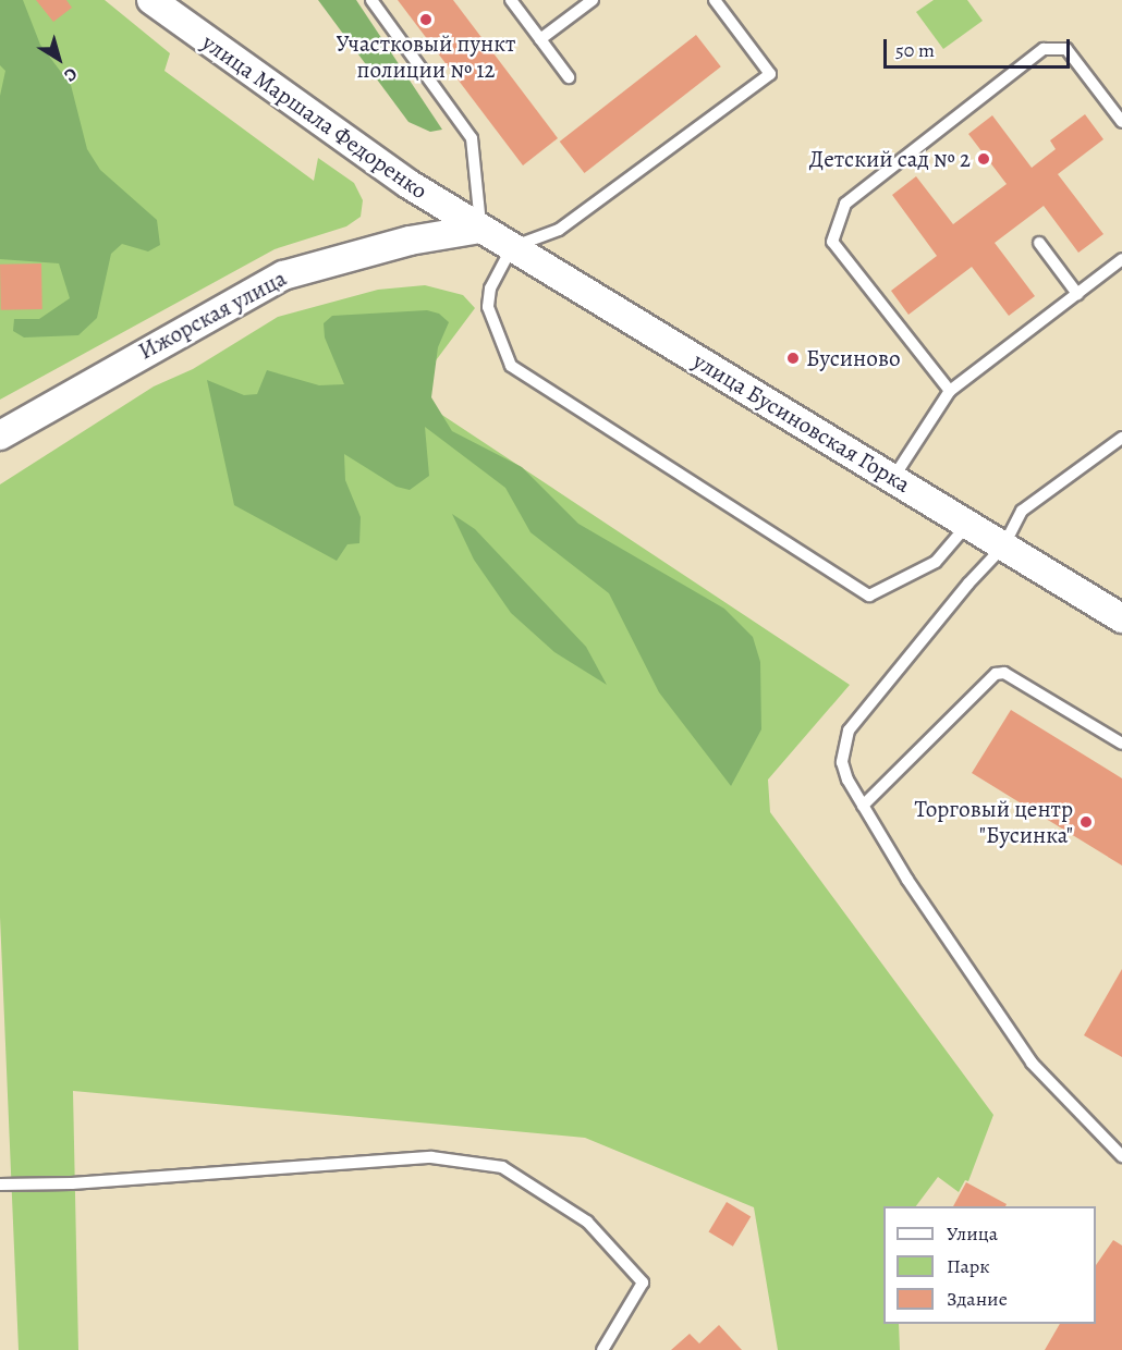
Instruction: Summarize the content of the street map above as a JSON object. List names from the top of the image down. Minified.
{"streets":{"street":["улица Маршала Федоренко","Ижорская улица","улица Бусиновская Горка"]},"crossings":[["улица Маршала Федоренко","Ижорская улица"],["улица Маршала Федоренко","улица Бусиновская Горка"],["Ижорская улица","улица Бусиновская Горка"]],"places":["Участковый пункт полиции № 12","Детский сад № 2","Бусиново","Торговый центр \"Бусинка\""],"legend":["Улица","Парк","Здание"],"scale_bar":"50 m","north":"bottom right"}
